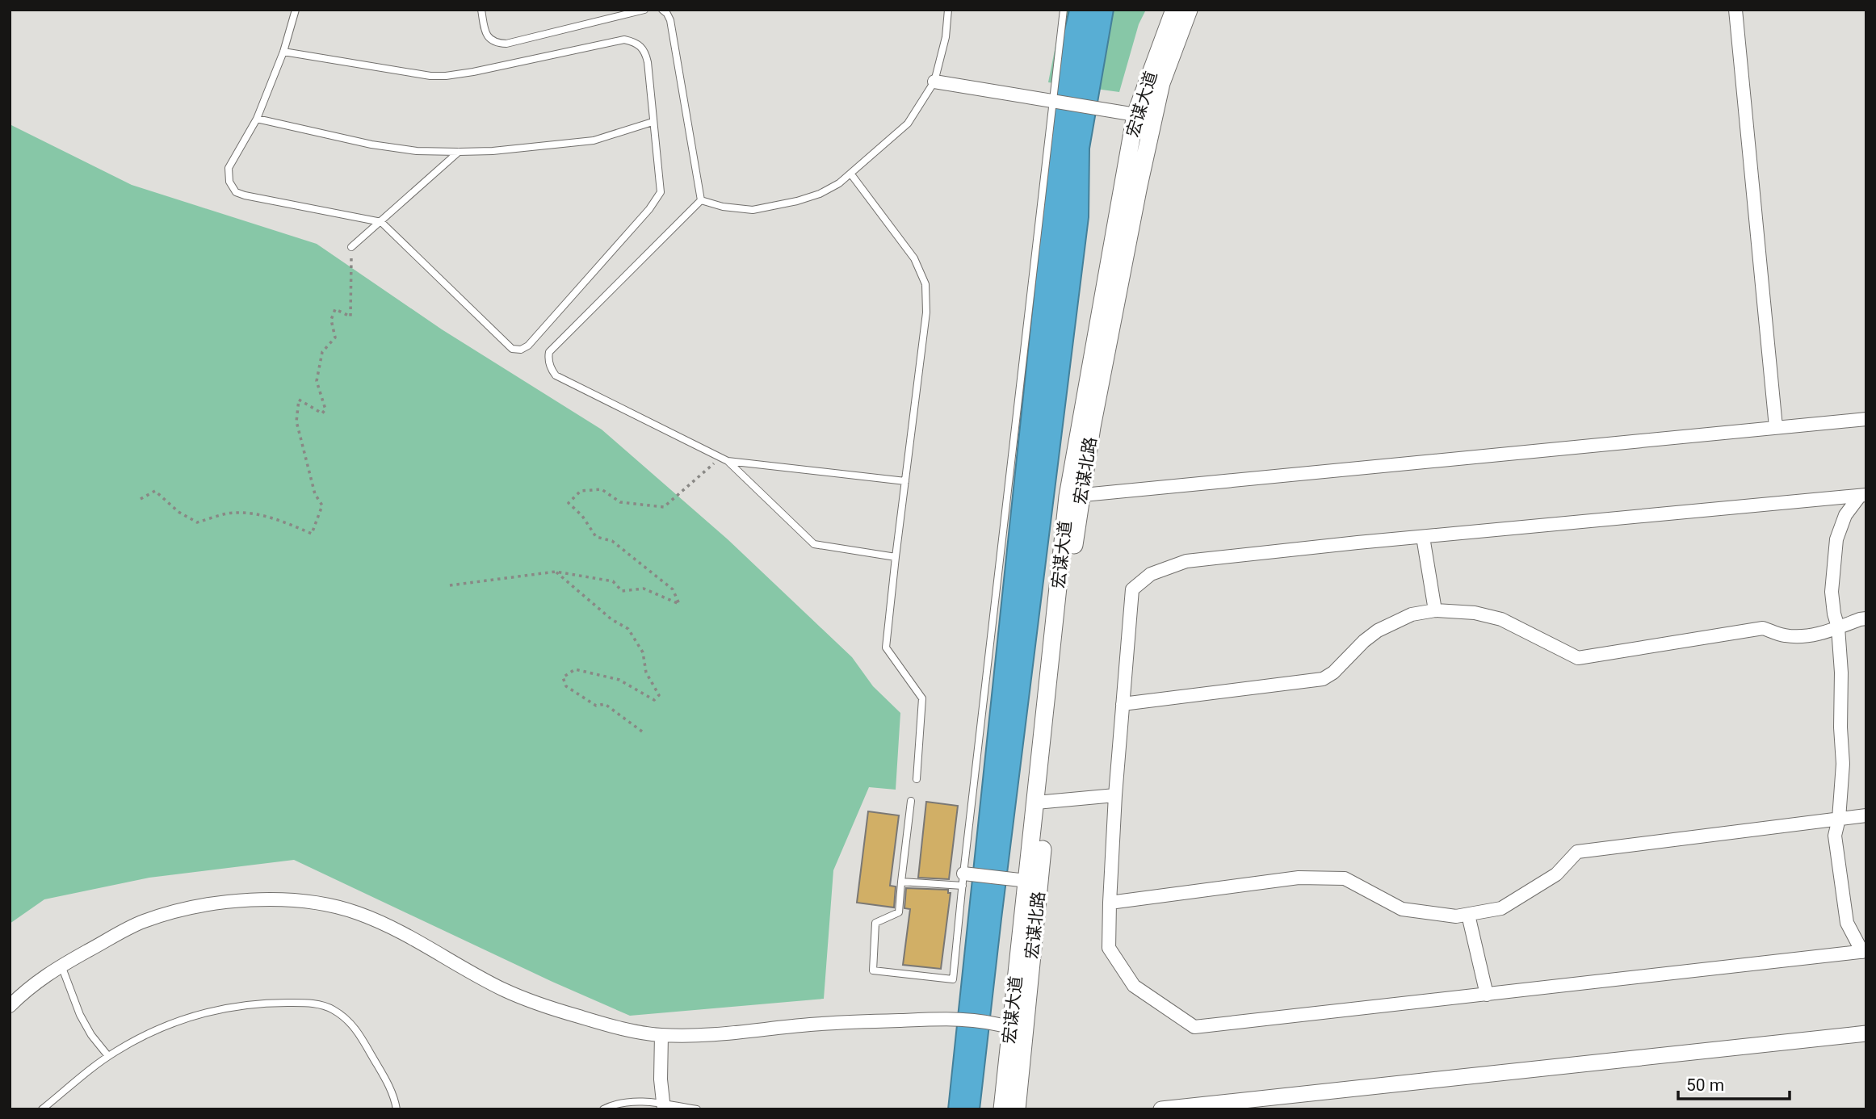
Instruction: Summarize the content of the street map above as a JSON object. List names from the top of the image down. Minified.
{"streets":{"main road":["宏谋大道","宏谋北路"]},"crossings":[["宏谋大道","宏谋北路"]],"scale_bar":"50 m"}
